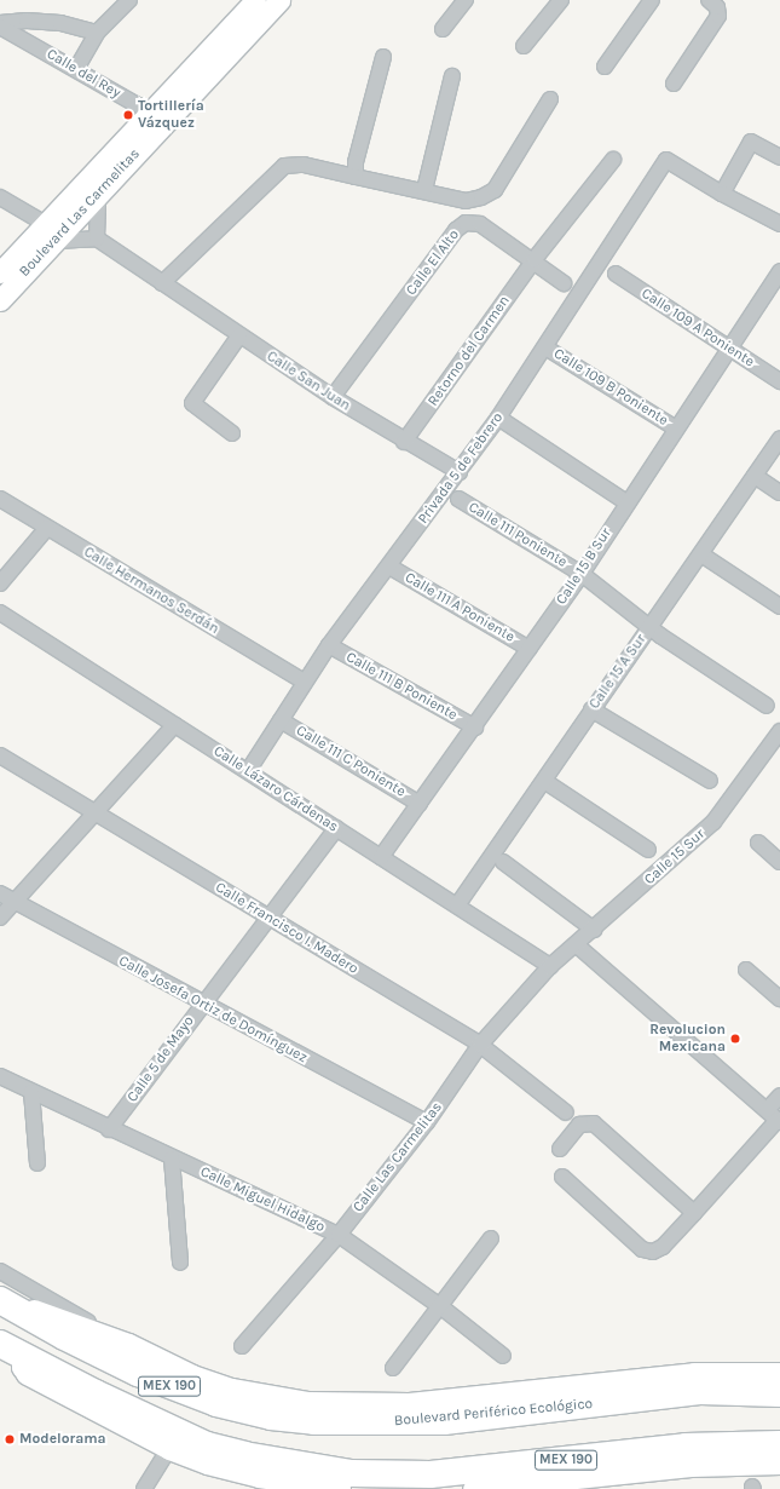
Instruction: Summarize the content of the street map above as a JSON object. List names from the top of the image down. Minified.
{"streets":{"highway":["MEX 190","Boulevard Periférico Ecológico"],"street":["Calle del Rey","Boulevard Las Carmelitas","Calle El Alto","Calle 109 A Poniente","Retorno del Carmen","Calle San Juan","Calle 109 B Poniente","Privada 5 de Febrero","Calle 111 Poniente","Calle 15 B Sur","Calle Hermanos Serdán","Calle 111 A Poniente","Calle 15 A Sur","Calle 111 B Poniente","Calle 111 C Poniente","Calle Lázaro Cárdenas","Calle 15 Sur","Calle Francisco I. Madero","Calle Josefa Ortiz de Domínguez","Calle 5 de Mayo","Calle Las Carmelitas","Calle Miguel Hidalgo"]},"crossings":[["Calle del Rey","Boulevard Las Carmelitas"],["Calle El Alto","Retorno del Carmen"],["Calle El Alto","Calle San Juan"],["Calle 109 A Poniente","Calle 15 B Sur"],["Retorno del Carmen","Calle San Juan"],["Calle San Juan","Privada 5 de Febrero"],["Calle 109 B Poniente","Privada 5 de Febrero"],["Calle 109 B Poniente","Calle 15 B Sur"],["Privada 5 de Febrero","Calle Hermanos Serdán"],["Privada 5 de Febrero","Calle 111 A Poniente"],["Privada 5 de Febrero","Calle 111 B Poniente"],["Privada 5 de Febrero","Calle 111 C Poniente"],["Privada 5 de Febrero","Calle Lázaro Cárdenas"],["Calle 111 Poniente","Calle 15 B Sur"],["Calle 111 Poniente","Calle 15 A Sur"],["Calle 15 B Sur","Calle 111 A Poniente"],["Calle 15 B Sur","Calle 111 B Poniente"],["Calle 15 B Sur","Calle 111 C Poniente"],["Calle 15 B Sur","Calle Lázaro Cárdenas"],["Calle 15 A Sur","Calle Lázaro Cárdenas"],["Calle Lázaro Cárdenas","Calle 15 Sur"],["Calle Lázaro Cárdenas","Calle 5 de Mayo"],["Calle Lázaro Cárdenas","Calle Las Carmelitas"],["Calle 15 Sur","Calle Las Carmelitas"],["Calle Francisco I. Madero","Calle 5 de Mayo"],["Calle Francisco I. Madero","Calle Las Carmelitas"],["Calle Josefa Ortiz de Domínguez","Calle 5 de Mayo"],["Calle Josefa Ortiz de Domínguez","Calle Las Carmelitas"],["Calle 5 de Mayo","Calle Miguel Hidalgo"],["Calle Las Carmelitas","Calle Miguel Hidalgo"]],"places":["Tortillería Vázquez","Revolucion Mexicana","Modelorama"]}
